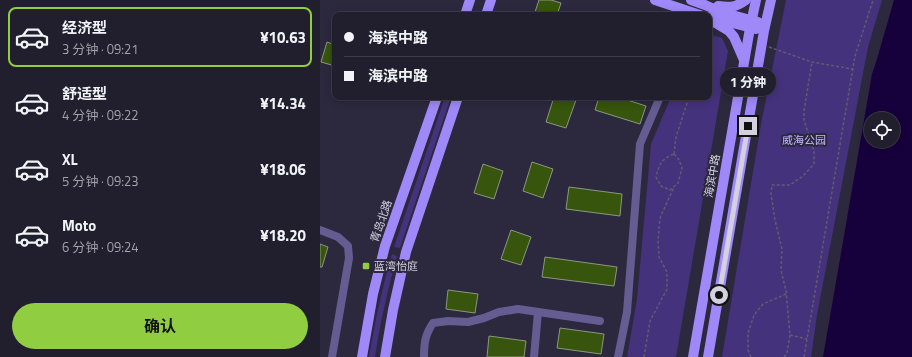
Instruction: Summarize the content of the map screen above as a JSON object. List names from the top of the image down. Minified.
{"streets":{"main road":["海滨中路","青岛北路"]},"parks":["威海公园"],"places":{"transit":["蓝湾怡庭"]},"page":{"list":[{"name":"经济型","note":"3 分钟 · 09:21","value":"¥10.63"},{"name":"舒适型","note":"4 分钟 · 09:22","value":"¥14.34"},{"name":"XL","note":"5 分钟 · 09:23","value":"¥18.06"},{"name":"Moto","note":"6 分钟 · 09:24","value":"¥18.20"}],"banner":["海滨中路","海滨中路"],"bubble":"1 分钟","buttons":"确认"}}
